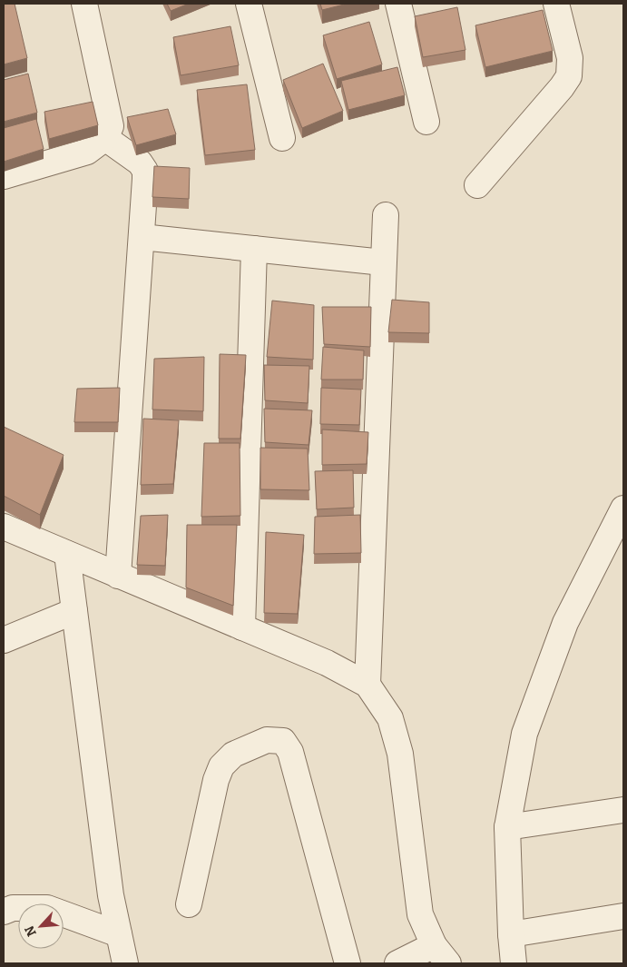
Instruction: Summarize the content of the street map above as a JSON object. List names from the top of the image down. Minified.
{"north":"bottom left"}
